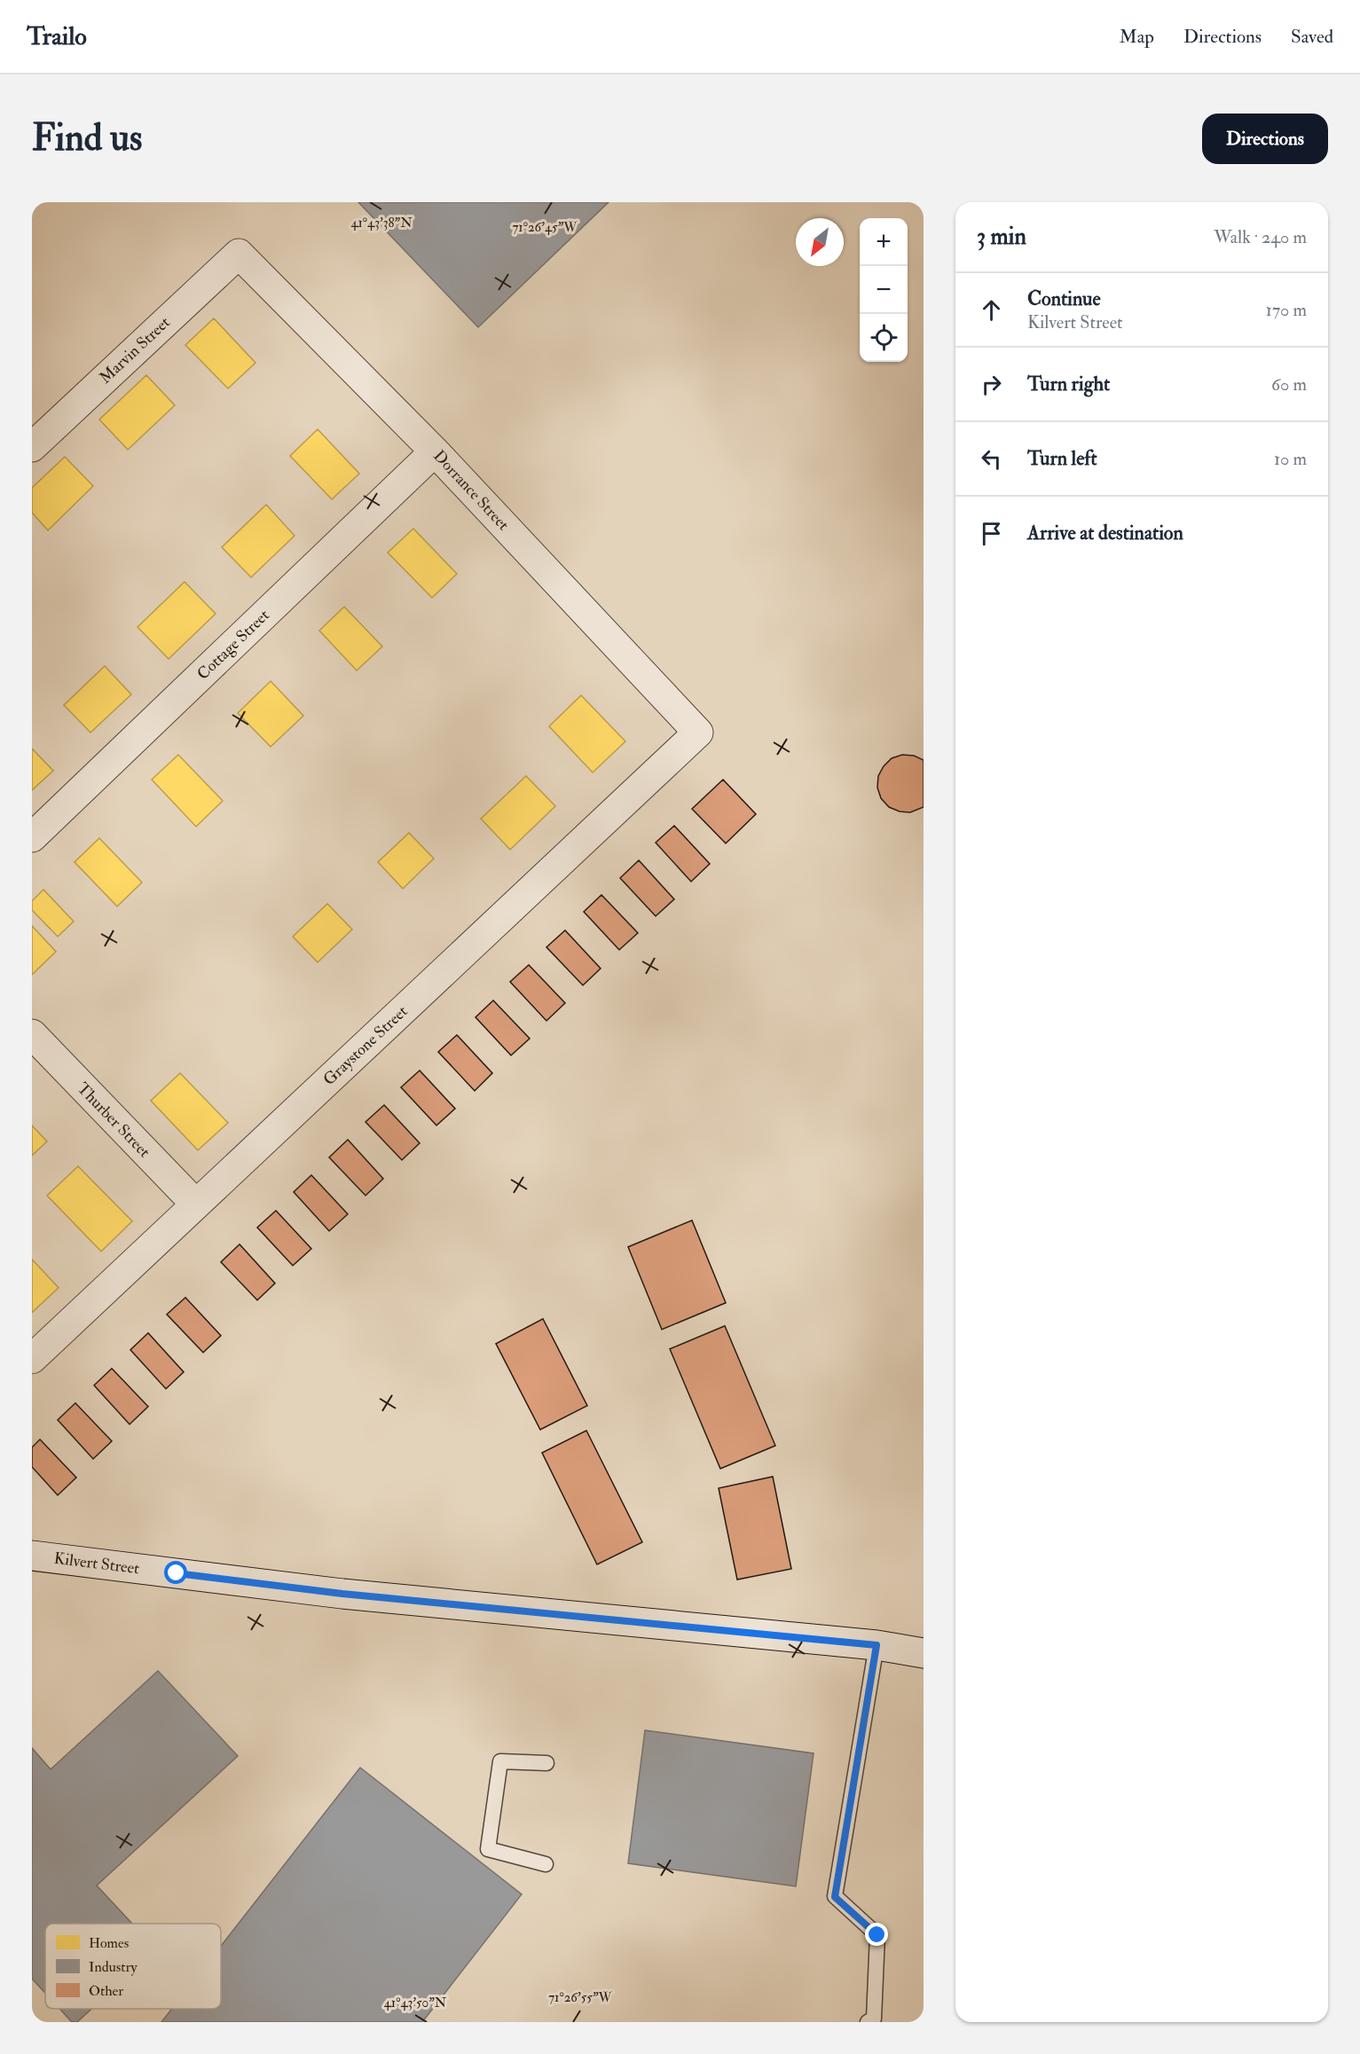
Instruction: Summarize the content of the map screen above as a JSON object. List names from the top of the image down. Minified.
{"streets":{"street":["Marvin Street","Dorrance Street","Cottage Street","Graystone Street","Thurber Street","Kilvert Street"]},"crossings":[["Marvin Street","Dorrance Street"],["Dorrance Street","Cottage Street"],["Dorrance Street","Graystone Street"],["Graystone Street","Thurber Street"]],"legend":["Homes","Industry","Other"],"north":"bottom left","page":{"header":"Trailo","nav":["Map","Directions","Saved"],"buttons":"Directions","title":"Find us","heading":["3 min","Walk · 240 m"],"map_buttons":["+","−"],"list":[["Continue","Kilvert Street","170 m"],["Turn right","60 m"],["Turn left","10 m"],"Arrive at destination"]},"coordinates":["41°43'38\"N","71°26'45\"W","71°26'55\"W","41°43'50\"N"]}
